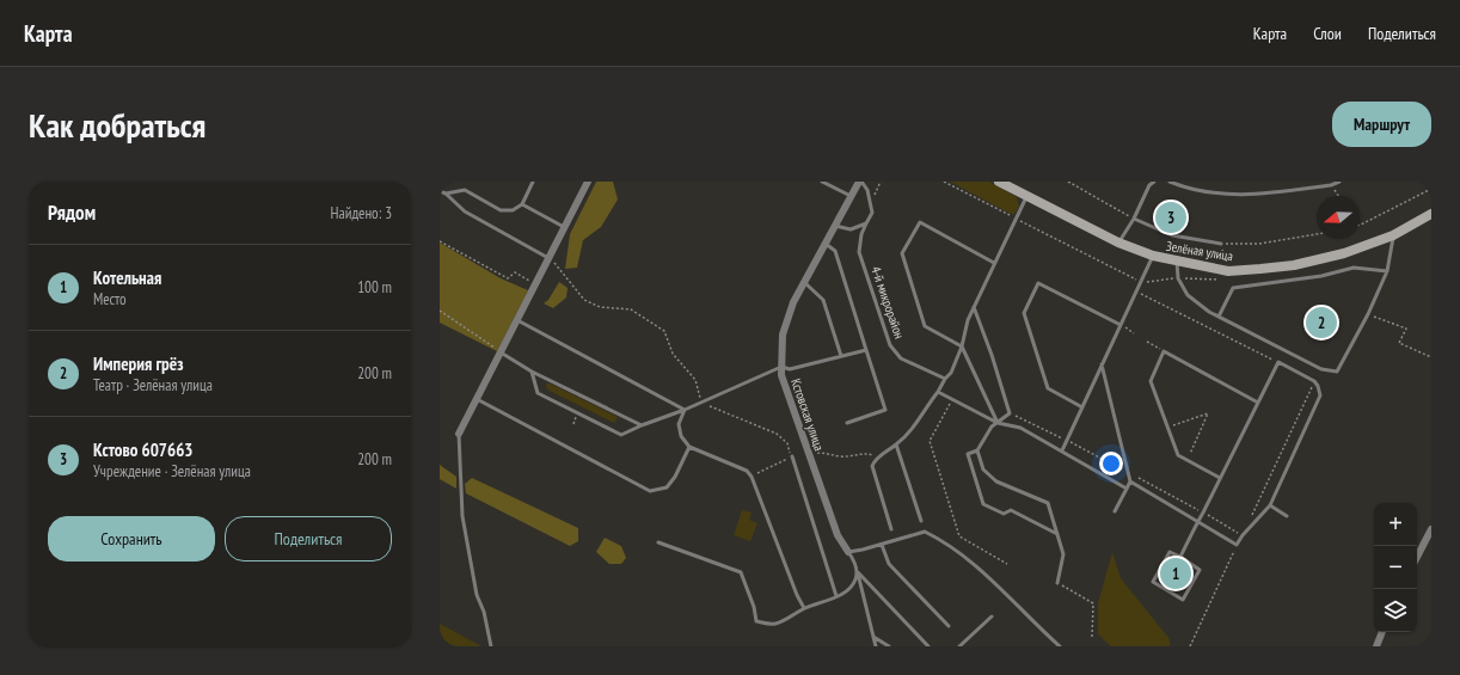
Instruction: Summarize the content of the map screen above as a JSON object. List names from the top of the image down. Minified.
{"streets":{"main road":["Зелёная улица"],"street":["Кстовская улица"],"lane":["4-й микрорайон"]},"north":"left","page":{"header":"Карта","nav":["Карта","Слои","Поделиться"],"buttons":["Маршрут",["Сохранить","Поделиться"]],"title":"Как добраться","heading":["Рядом","Найдено: 3"],"pins":["3","2","1"],"list":[{"mark":"1","name":"Котельная","note":"Место","value":"100 m"},{"mark":"2","name":"Империя грёз","note":"Театр · Зелёная улица","value":"200 m"},{"mark":"3","name":"Кстово 607663","note":"Учреждение · Зелёная улица","value":"200 m"}],"map_buttons":["+","−"]}}
